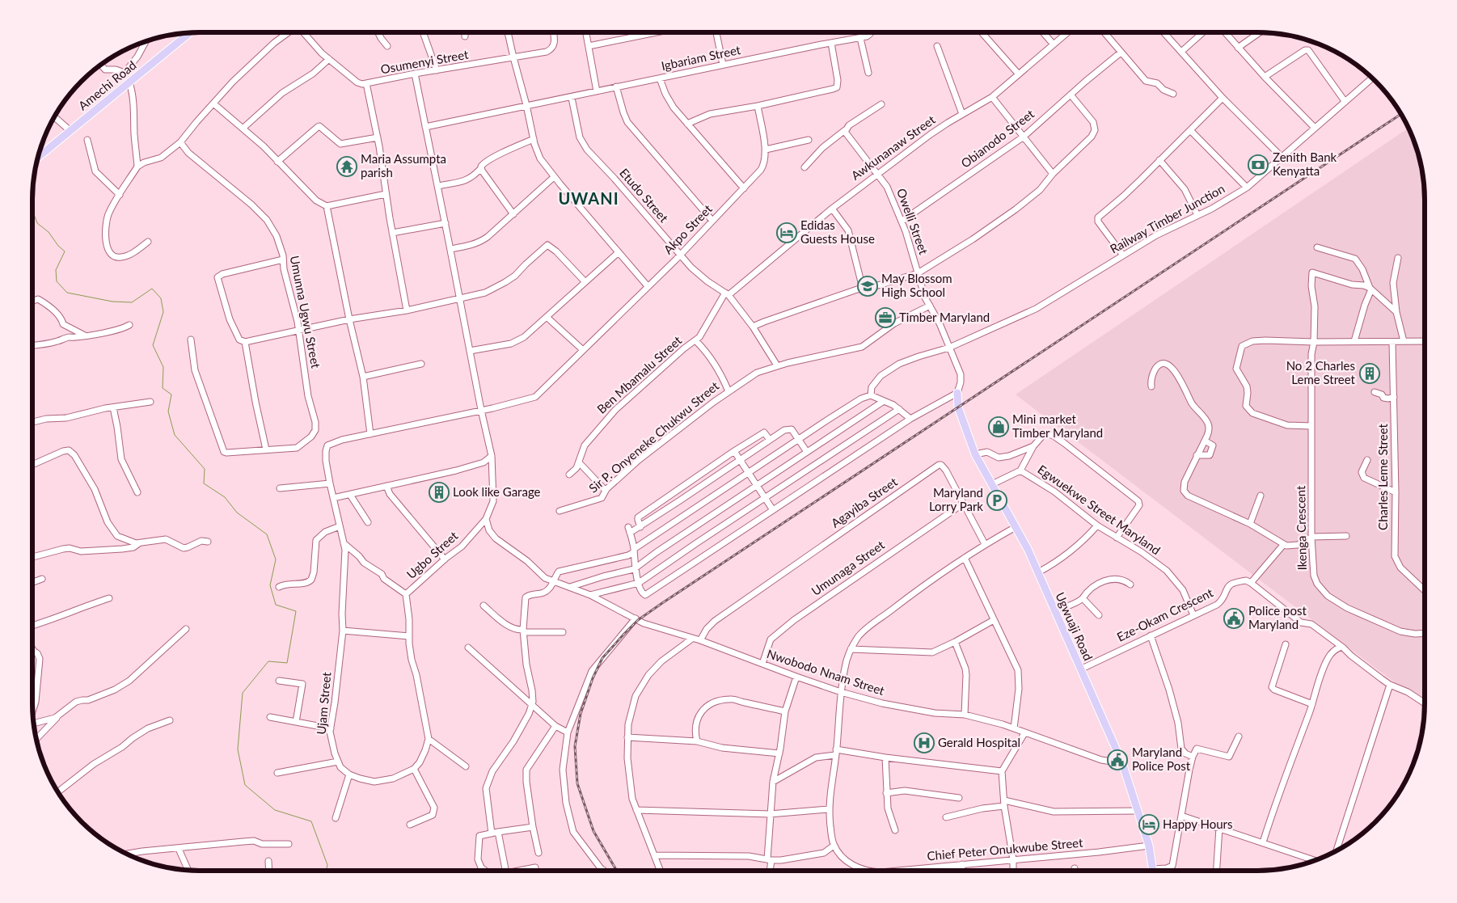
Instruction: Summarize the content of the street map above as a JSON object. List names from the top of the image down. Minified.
{"streets":{"main road":["Amechi Road","Ugwuaji Road"],"street":["Igbariam Street","Osumenyi Street","Obianodo Street","Awkunanaw Street","Etudo Street","Railway Timber Junction","Owelli Street","Akpo Street","Umunna Ugwu Street","Ben Mbamalu Street","Sir P. Onyeneke Chukwu Street","Charles Leme Street","Agayiba Street","Egwuekwe Street Maryland","Ikenga Crescent","Ugbo Street","Umunaga Street","Eze-Okam Crescent","Nwobodo Nnam Street","Ujam Street","Chief Peter Onukwube Street"]},"crossings":[["Igbariam Street","Etudo Street"],["Igbariam Street","Ugbo Street"],["Osumenyi Street","Ugbo Street"],["Obianodo Street","Owelli Street"],["Awkunanaw Street","Etudo Street"],["Awkunanaw Street","Owelli Street"],["Awkunanaw Street","Ben Mbamalu Street"],["Etudo Street","Akpo Street"],["Etudo Street","Ben Mbamalu Street"],["Railway Timber Junction","Owelli Street"],["Owelli Street","Ugwuaji Road"],["Akpo Street","Ugbo Street"],["Akpo Street","Ujam Street"],["Ben Mbamalu Street","Sir P. Onyeneke Chukwu Street"],["Agayiba Street","Umunaga Street"],["Agayiba Street","Nwobodo Nnam Street"],["Egwuekwe Street Maryland","Eze-Okam Crescent"],["Egwuekwe Street Maryland","Ugwuaji Road"],["Ugbo Street","Ujam Street"],["Umunaga Street","Nwobodo Nnam Street"],["Eze-Okam Crescent","Ugwuaji Road"],["Ugwuaji Road","Nwobodo Nnam Street"],["Ugwuaji Road","Chief Peter Onukwube Street"]],"districts":["UWANI"],"places":{"bank":["Zenith Bank Kenyatta"],"temple":["Maria Assumpta parish"],"hotel":["Edidas Guests House","Happy Hours"],"school or university":["May Blossom High School"],"office":["Timber Maryland"],"building":["No 2 Charles Leme Street","Look like Garage"],"shop":["Mini market Timber Maryland"],"parking":["Maryland Lorry Park"],"public building":["Police post Maryland","Maryland Police Post"],"hospital":["Gerald Hospital"]}}
